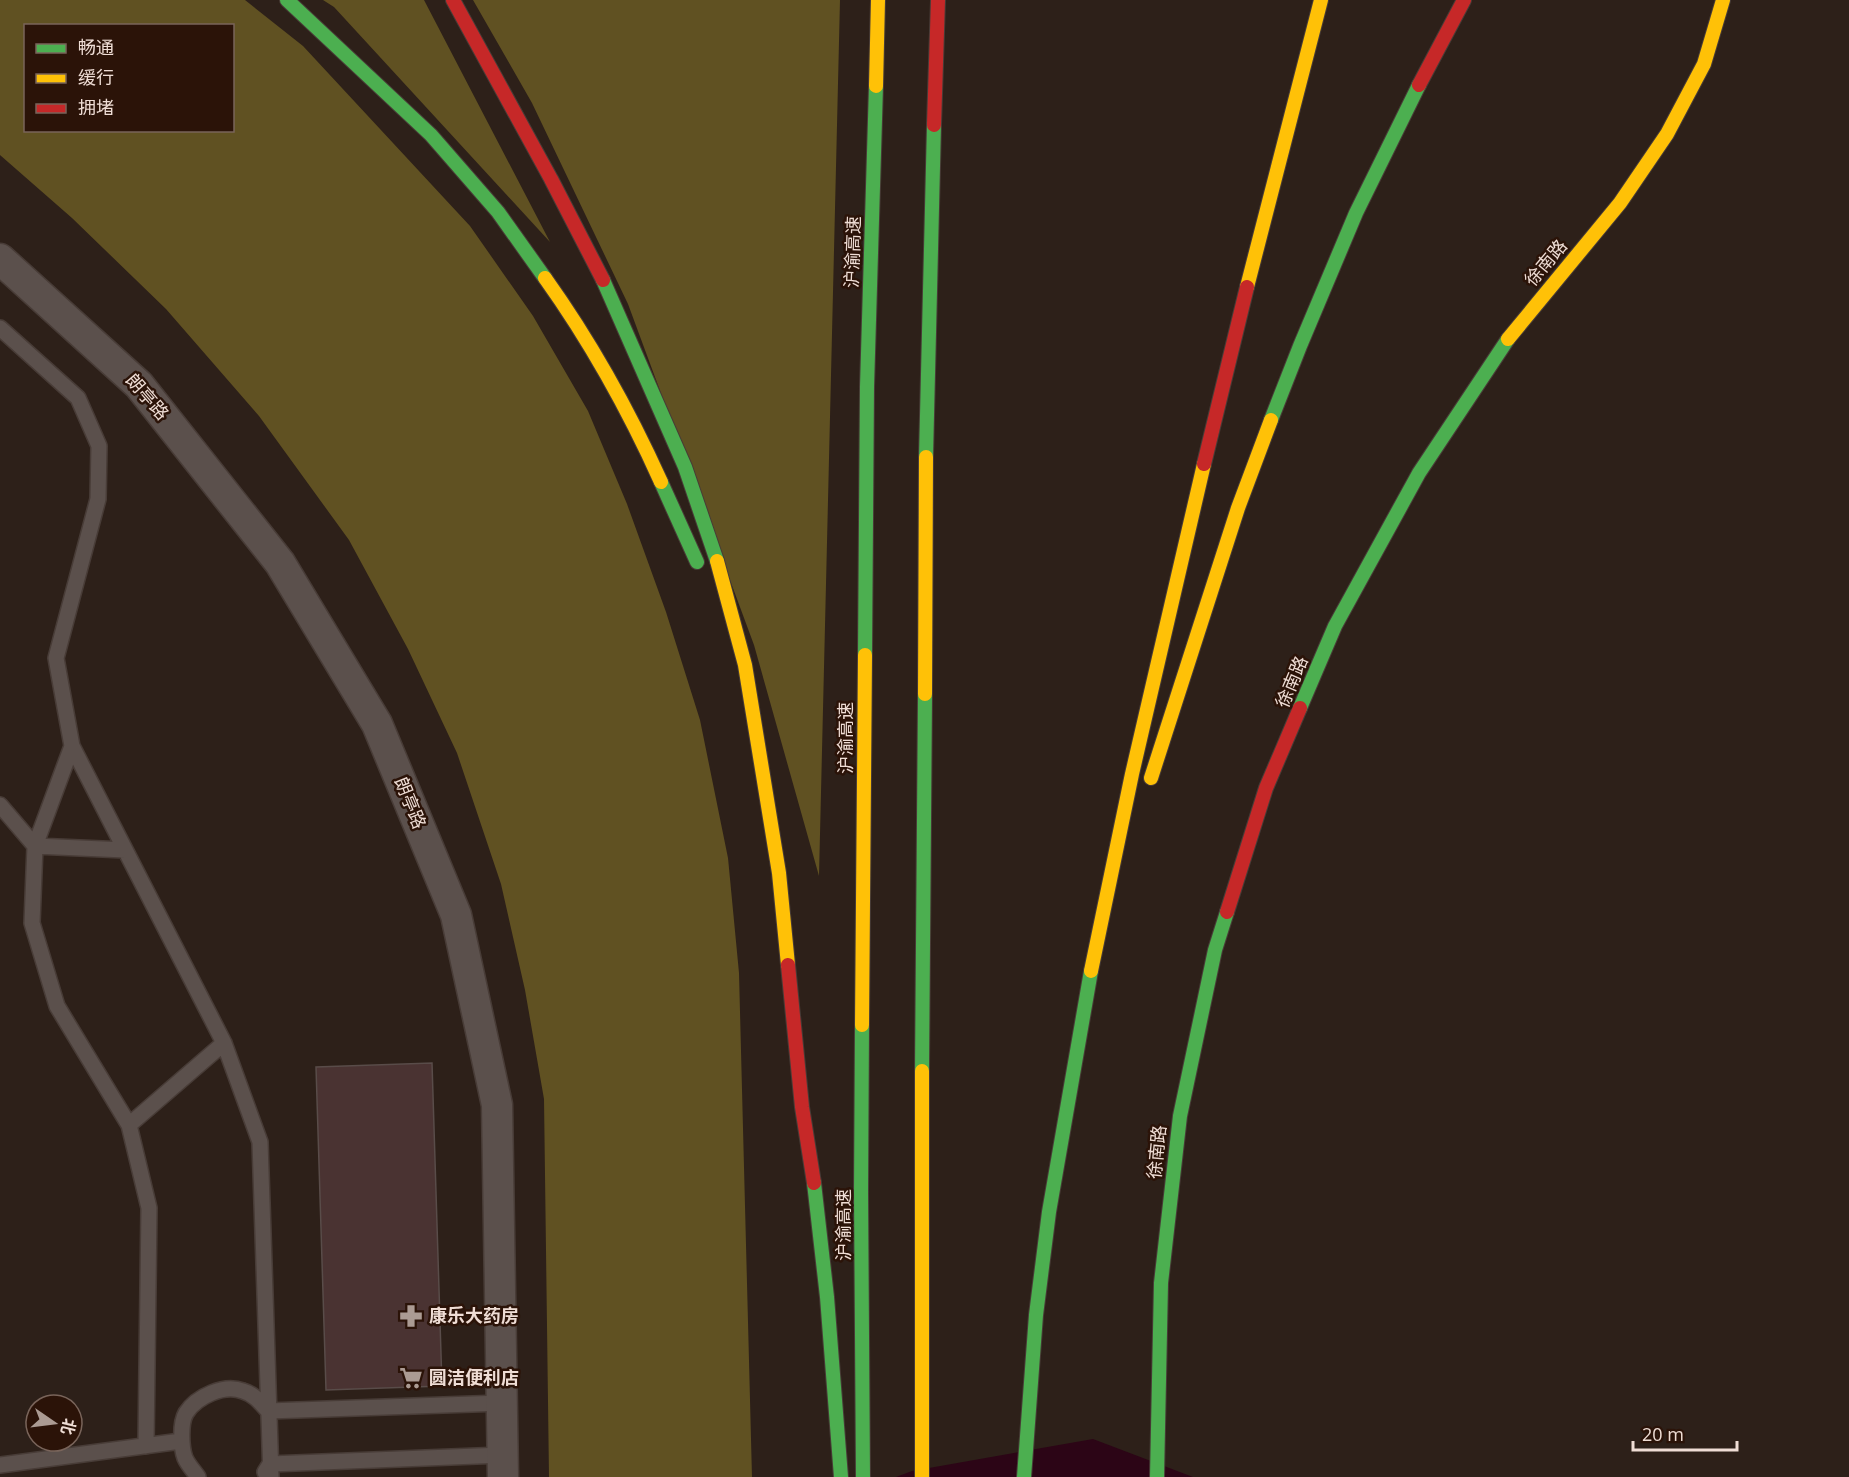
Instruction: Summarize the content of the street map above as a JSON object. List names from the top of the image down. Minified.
{"streets":{"main road":["沪渝高速","徐南路"],"street":["朗亭路"]},"places":{"pharmacy":["康乐大药房"],"supermarket":["圆洁便利店"]},"legend":["畅通","缓行","拥堵"],"scale_bar":"20 m","north":"right"}
